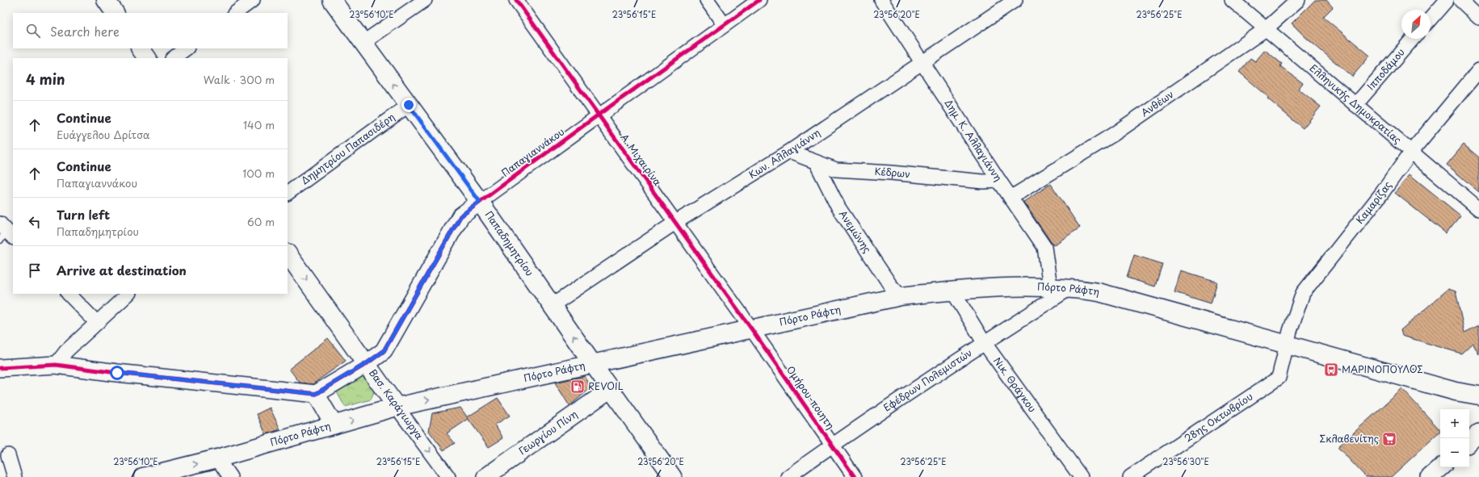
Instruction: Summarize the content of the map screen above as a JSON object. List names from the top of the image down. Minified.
{"streets":{"main road":["Παπαδημητρίου","Πόρτο Ράφτη","Βασ. Καράγιωργα"],"street":["Ιπποδάμου","Ανθέων","Ελληνικής Δημοκρατίας","Δημ. Κ. Αλλαγιάννη","Δημητρίου Παπασιδέρη","Παπαγιαννάκου","Κων. Αλλαγιάννη","Α. Μιχαιρίνα","Κέδρων","Καμαρίζας","Ανεμώνης","Εφέδρων Πολεμιστών","Νικ. Θράγκου","Ομήρου-ποιητη","28ης Οκτωβρίου","Γεωργίου Πίνη"]},"crossings":[["Ιπποδάμου","Ελληνικής Δημοκρατίας"],["Ανθέων","Ελληνικής Δημοκρατίας"],["Ανθέων","Δημ. Κ. Αλλαγιάννη"],["Ελληνικής Δημοκρατίας","Καμαρίζας"],["Δημ. Κ. Αλλαγιάννη","Κων. Αλλαγιάννη"],["Δημ. Κ. Αλλαγιάννη","Κέδρων"],["Δημ. Κ. Αλλαγιάννη","Πόρτο Ράφτη"],["Δημητρίου Παπασιδέρη","Παπαδημητρίου"],["Παπαγιαννάκου","Α. Μιχαιρίνα"],["Παπαγιαννάκου","Παπαδημητρίου"],["Παπαγιαννάκου","Βασ. Καράγιωργα"],["Κων. Αλλαγιάννη","Α. Μιχαιρίνα"],["Κων. Αλλαγιάννη","Κέδρων"],["Κων. Αλλαγιάννη","Παπαδημητρίου"],["Α. Μιχαιρίνα","Πόρτο Ράφτη"],["Α. Μιχαιρίνα","Ομήρου-ποιητη"],["Κέδρων","Ανεμώνης"],["Καμαρίζας","Πόρτο Ράφτη"],["Καμαρίζας","28ης Οκτωβρίου"],["Ανεμώνης","Πόρτο Ράφτη"],["Παπαδημητρίου","Πόρτο Ράφτη"],["Πόρτο Ράφτη","Εφέδρων Πολεμιστών"],["Πόρτο Ράφτη","Νικ. Θράγκου"],["Πόρτο Ράφτη","Ομήρου-ποιητη"],["Πόρτο Ράφτη","Βασ. Καράγιωργα"],["Πόρτο Ράφτη","28ης Οκτωβρίου"],["Εφέδρων Πολεμιστών","Νικ. Θράγκου"],["Εφέδρων Πολεμιστών","Ομήρου-ποιητη"]],"one_way":["Βασ. Καράγιωργα"],"places":{"bus stop":["ΜΑΡΙΝΟΠΟΥΛΟΣ"],"fuel station":["REVOIL"],"supermarket":["Σκλαβενίτης"]},"north":"top right","page":{"search":"Search here","heading":["4 min","Walk · 300 m"],"list":[["Continue","Ευάγγελου Δρίτσα","140 m"],["Continue","Παπαγιαννάκου","100 m"],["Turn left","Παπαδημητρίου","60 m"],"Arrive at destination"],"map_buttons":["+","−"]},"coordinates":["23°56'10\"E","23°56'15\"E","23°56'20\"E","23°56'25\"E","23°56'30\"E"]}
